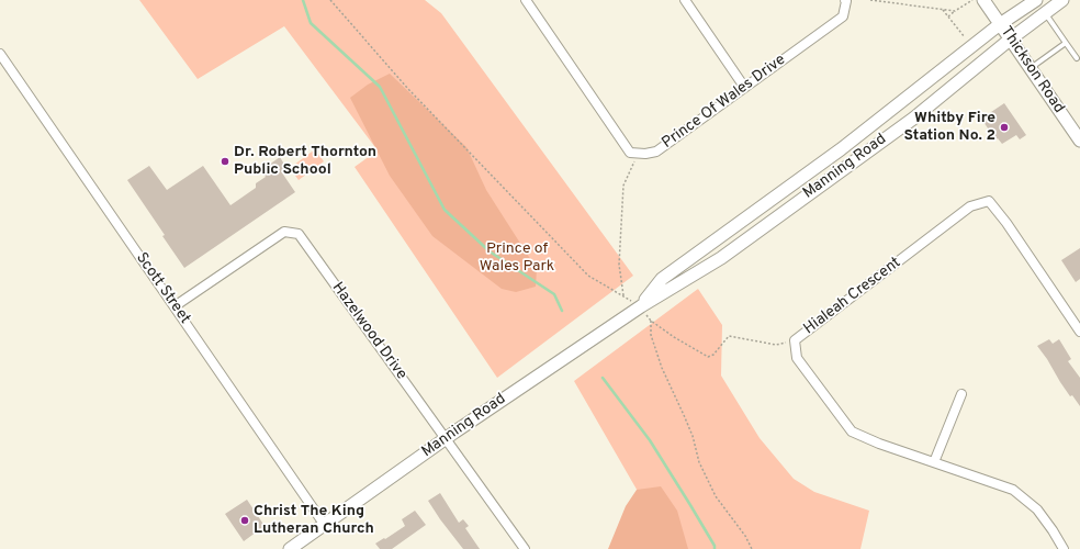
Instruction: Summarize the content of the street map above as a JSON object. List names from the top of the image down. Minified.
{"streets":{"main road":["Thickson Road","Manning Road"],"street":["Prince Of Wales Drive","Scott Street","Hialeah Crescent","Hazelwood Drive"]},"crossings":[["Thickson Road","Manning Road"],["Manning Road","Scott Street"],["Manning Road","Hazelwood Drive"],["Scott Street","Hazelwood Drive"]],"parks":["Prince of Wales Park"],"places":["Whitby Fire Station No. 2","Dr. Robert Thornton Public School","Christ The King Lutheran Church"]}
